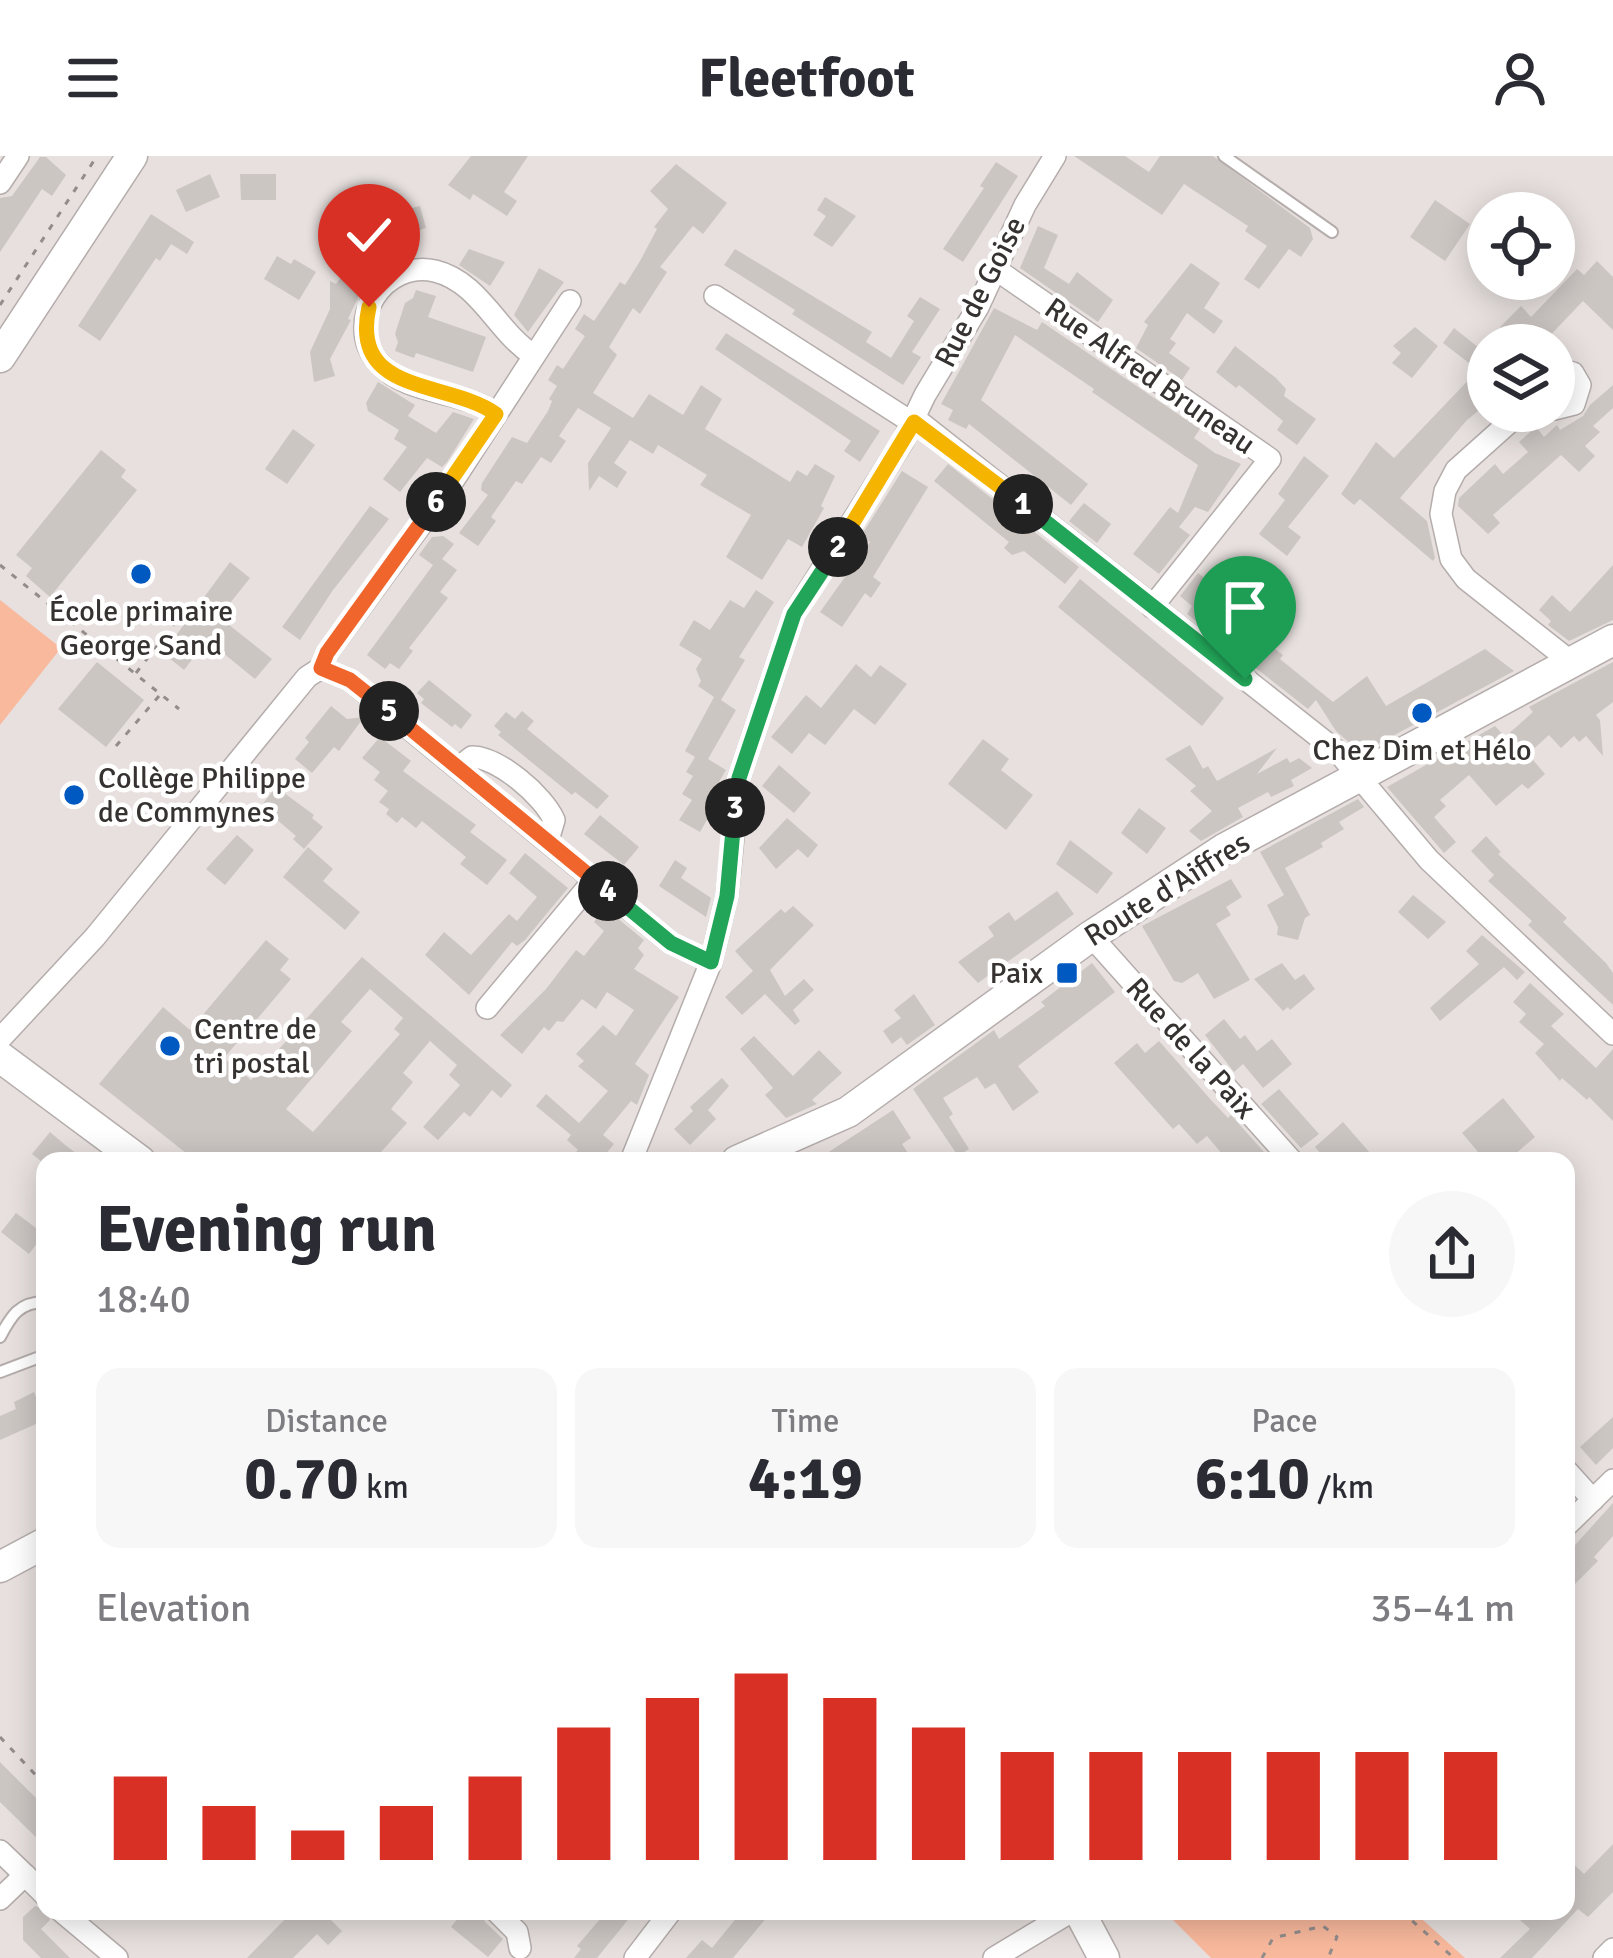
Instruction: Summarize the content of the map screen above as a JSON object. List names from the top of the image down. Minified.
{"streets":{"main road":["Route d'Aiffres"],"street":["Rue de Goise","Rue Alfred Bruneau","Rue de la Paix"]},"crossings":[["Rue de Goise","Rue Alfred Bruneau"],["Route d'Aiffres","Rue de la Paix"]],"places":{"other":["École primaire George Sand","Chez Dim et Hélo","Collège Philippe de Commynes","Centre de tri postal"],"transit":["Paix"]},"page":{"header":"Fleetfoot","pins":["6","1","2","5","3","4"],"heading":["Evening run","18:40"],"stats":[["Distance","0.70 km"],["Time","4:19"],["Pace","6:10 /km"]],"chart":["Elevation","35–41 m"]}}
